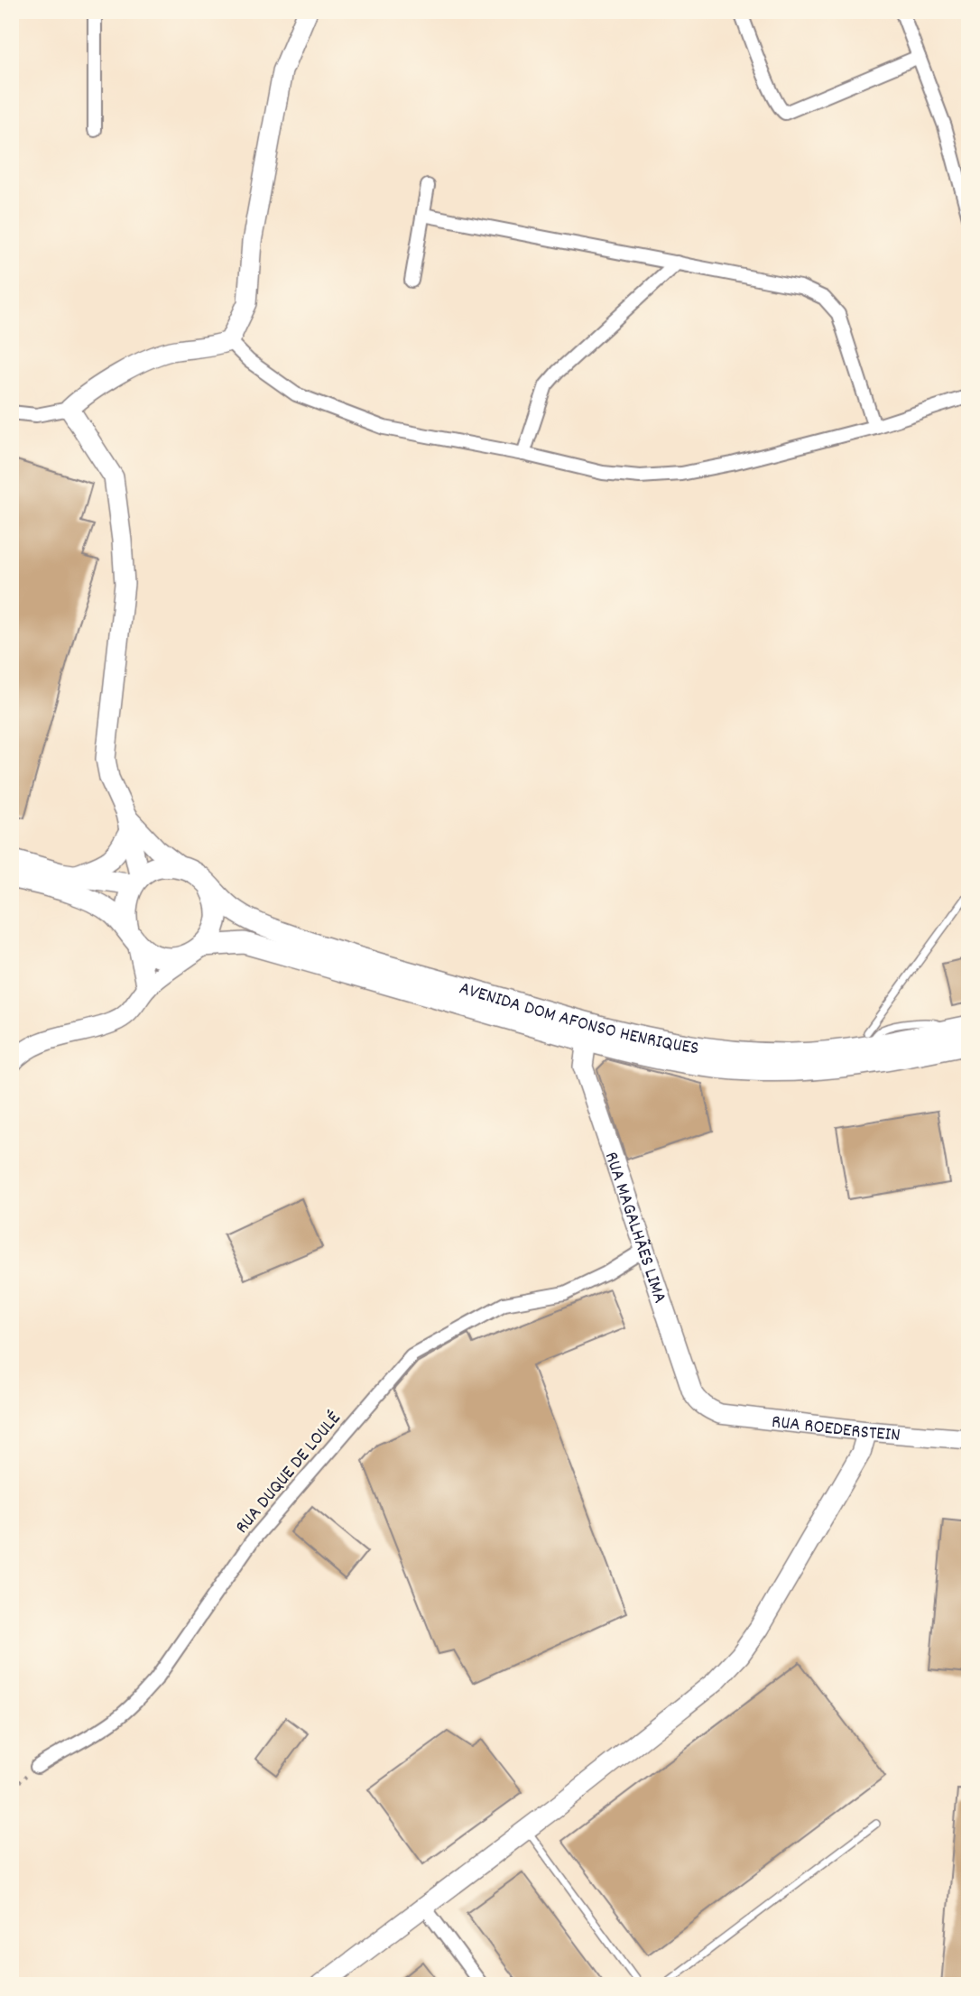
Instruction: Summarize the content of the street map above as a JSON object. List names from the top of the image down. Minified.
{"streets":{"main road":["AVENIDA DOM AFONSO HENRIQUES"],"street":["RUA MAGALHÃES LIMA","RUA ROEDERSTEIN","RUA DUQUE DE LOULÉ"]},"crossings":[["AVENIDA DOM AFONSO HENRIQUES","RUA MAGALHÃES LIMA"],["RUA MAGALHÃES LIMA","RUA ROEDERSTEIN"],["RUA MAGALHÃES LIMA","RUA DUQUE DE LOULÉ"]]}
